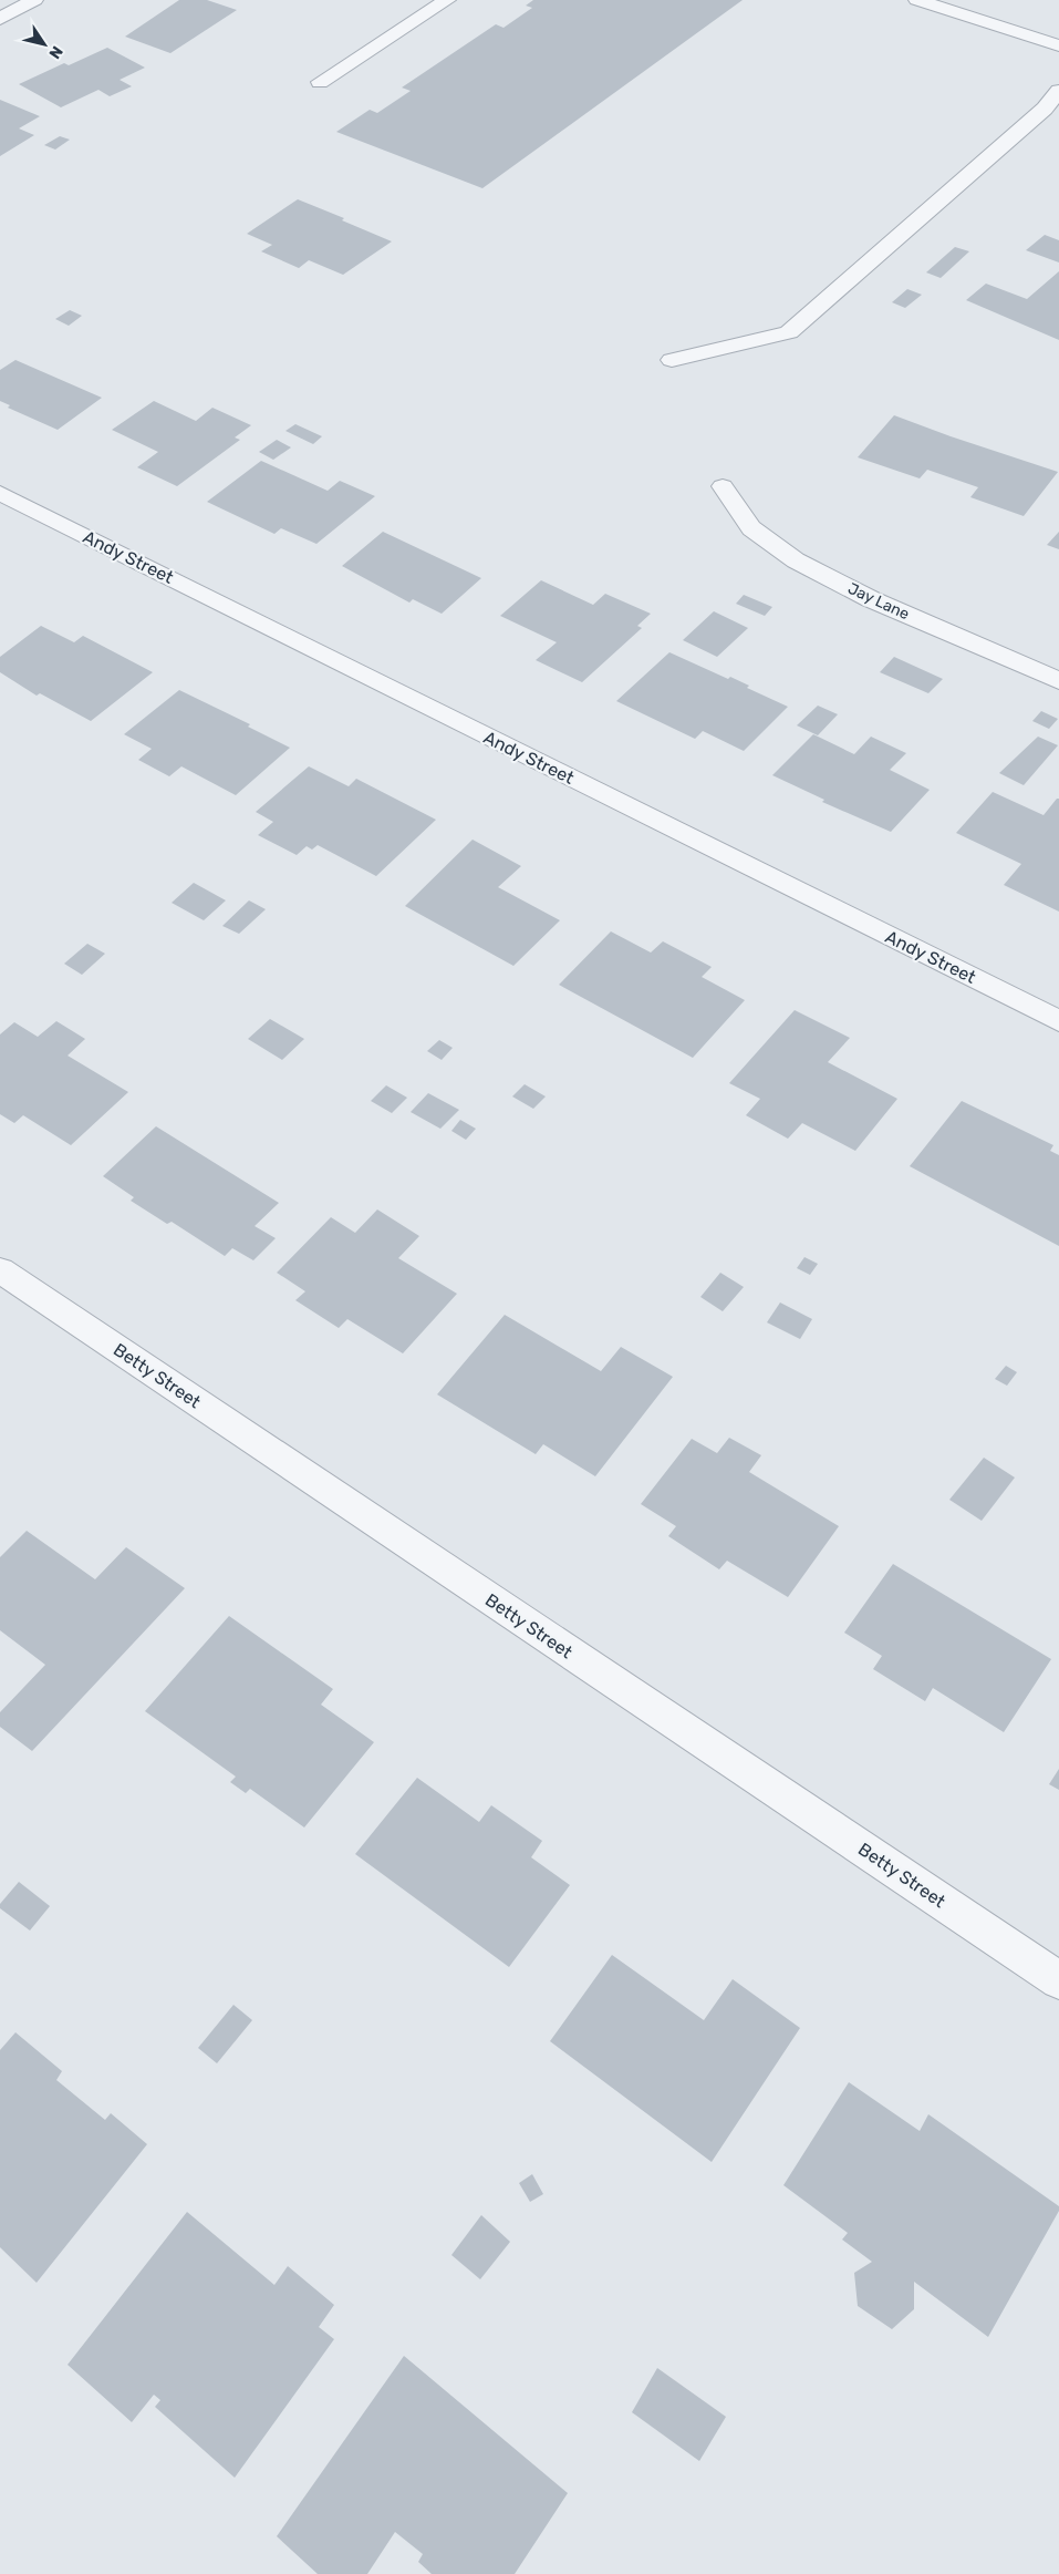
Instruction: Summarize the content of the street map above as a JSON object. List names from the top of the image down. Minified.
{"streets":{"street":["Andy Street","Jay Lane","Betty Street"]},"north":"bottom right"}
